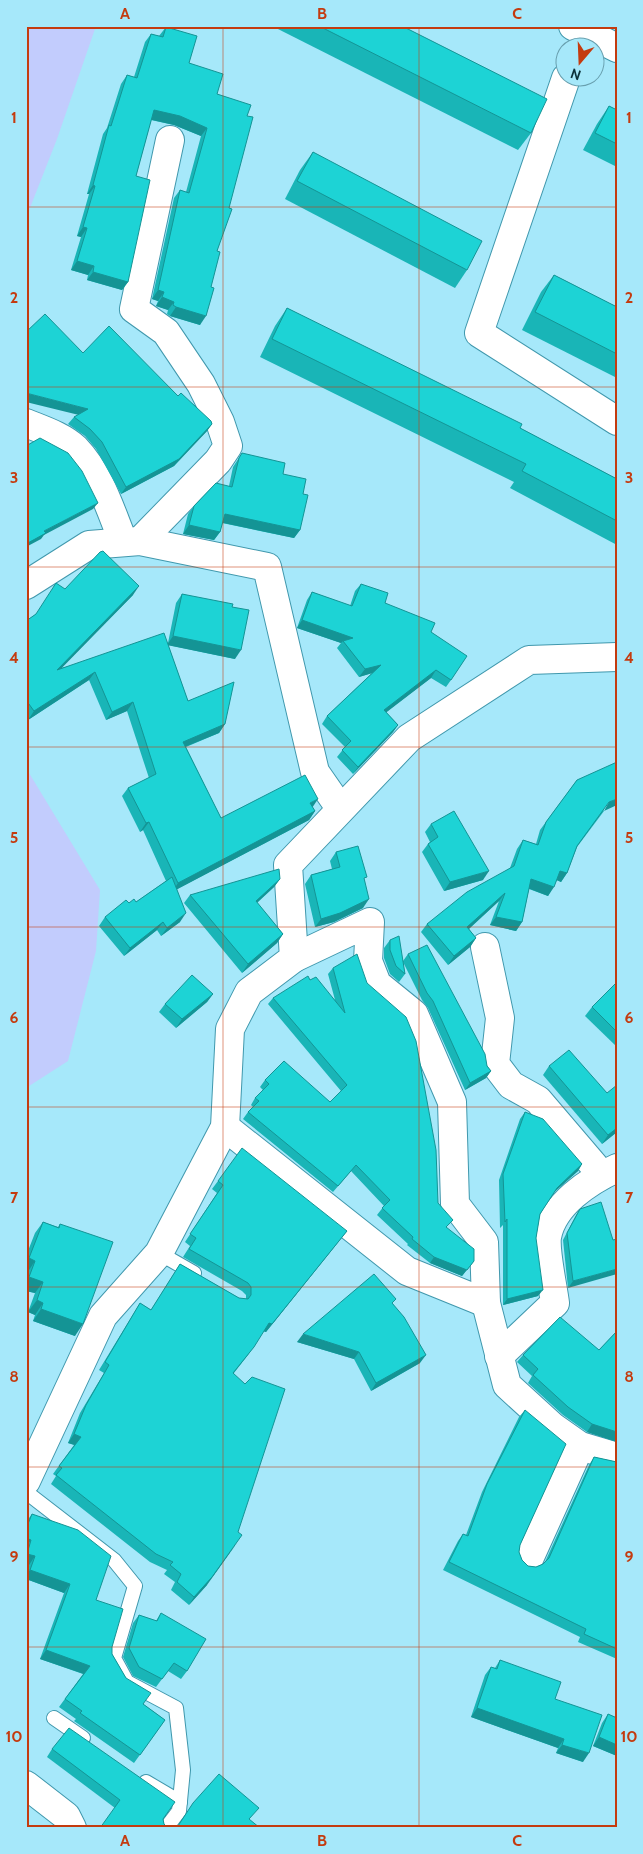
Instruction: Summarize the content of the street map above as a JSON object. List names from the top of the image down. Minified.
{"north":"bottom","grid":{"columns":["A","B","C"],"rows":["1","2","3","4","5","6","7","8","9","10"]}}
